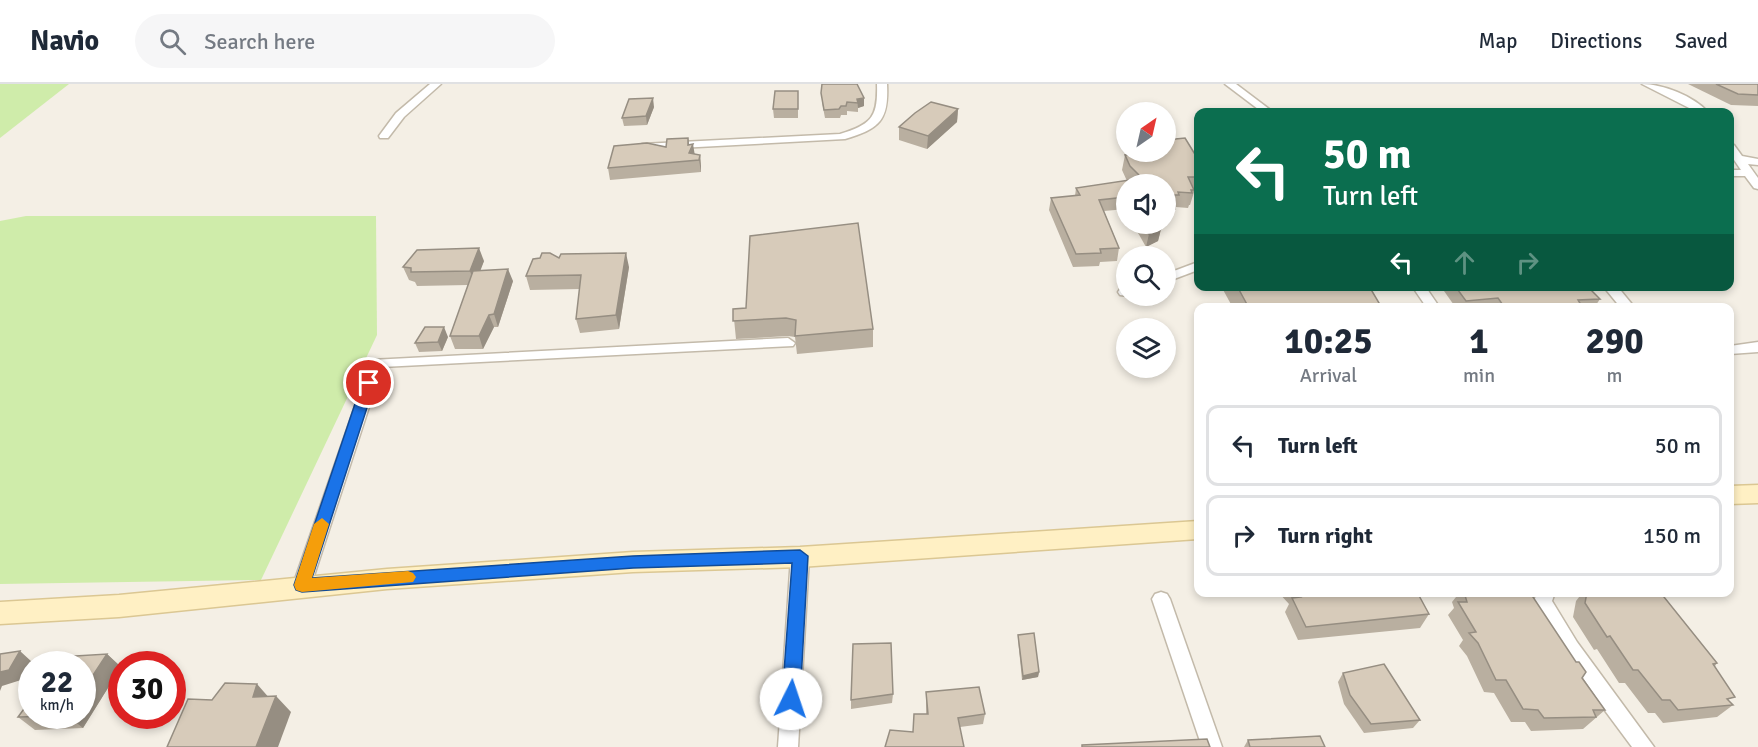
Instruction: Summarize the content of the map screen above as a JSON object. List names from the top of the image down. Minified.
{"north":"top right","page":{"header":"Navio","search":"Search here","nav":["Map","Directions","Saved"],"turn":["50 m","Turn left"],"eta":["10:25","Arrival","1","min","290","m"],"list":[{"name":"Turn left","value":"50 m"},{"name":"Turn right","value":"150 m"}],"speed":"22 km/h","limit":"30"}}
